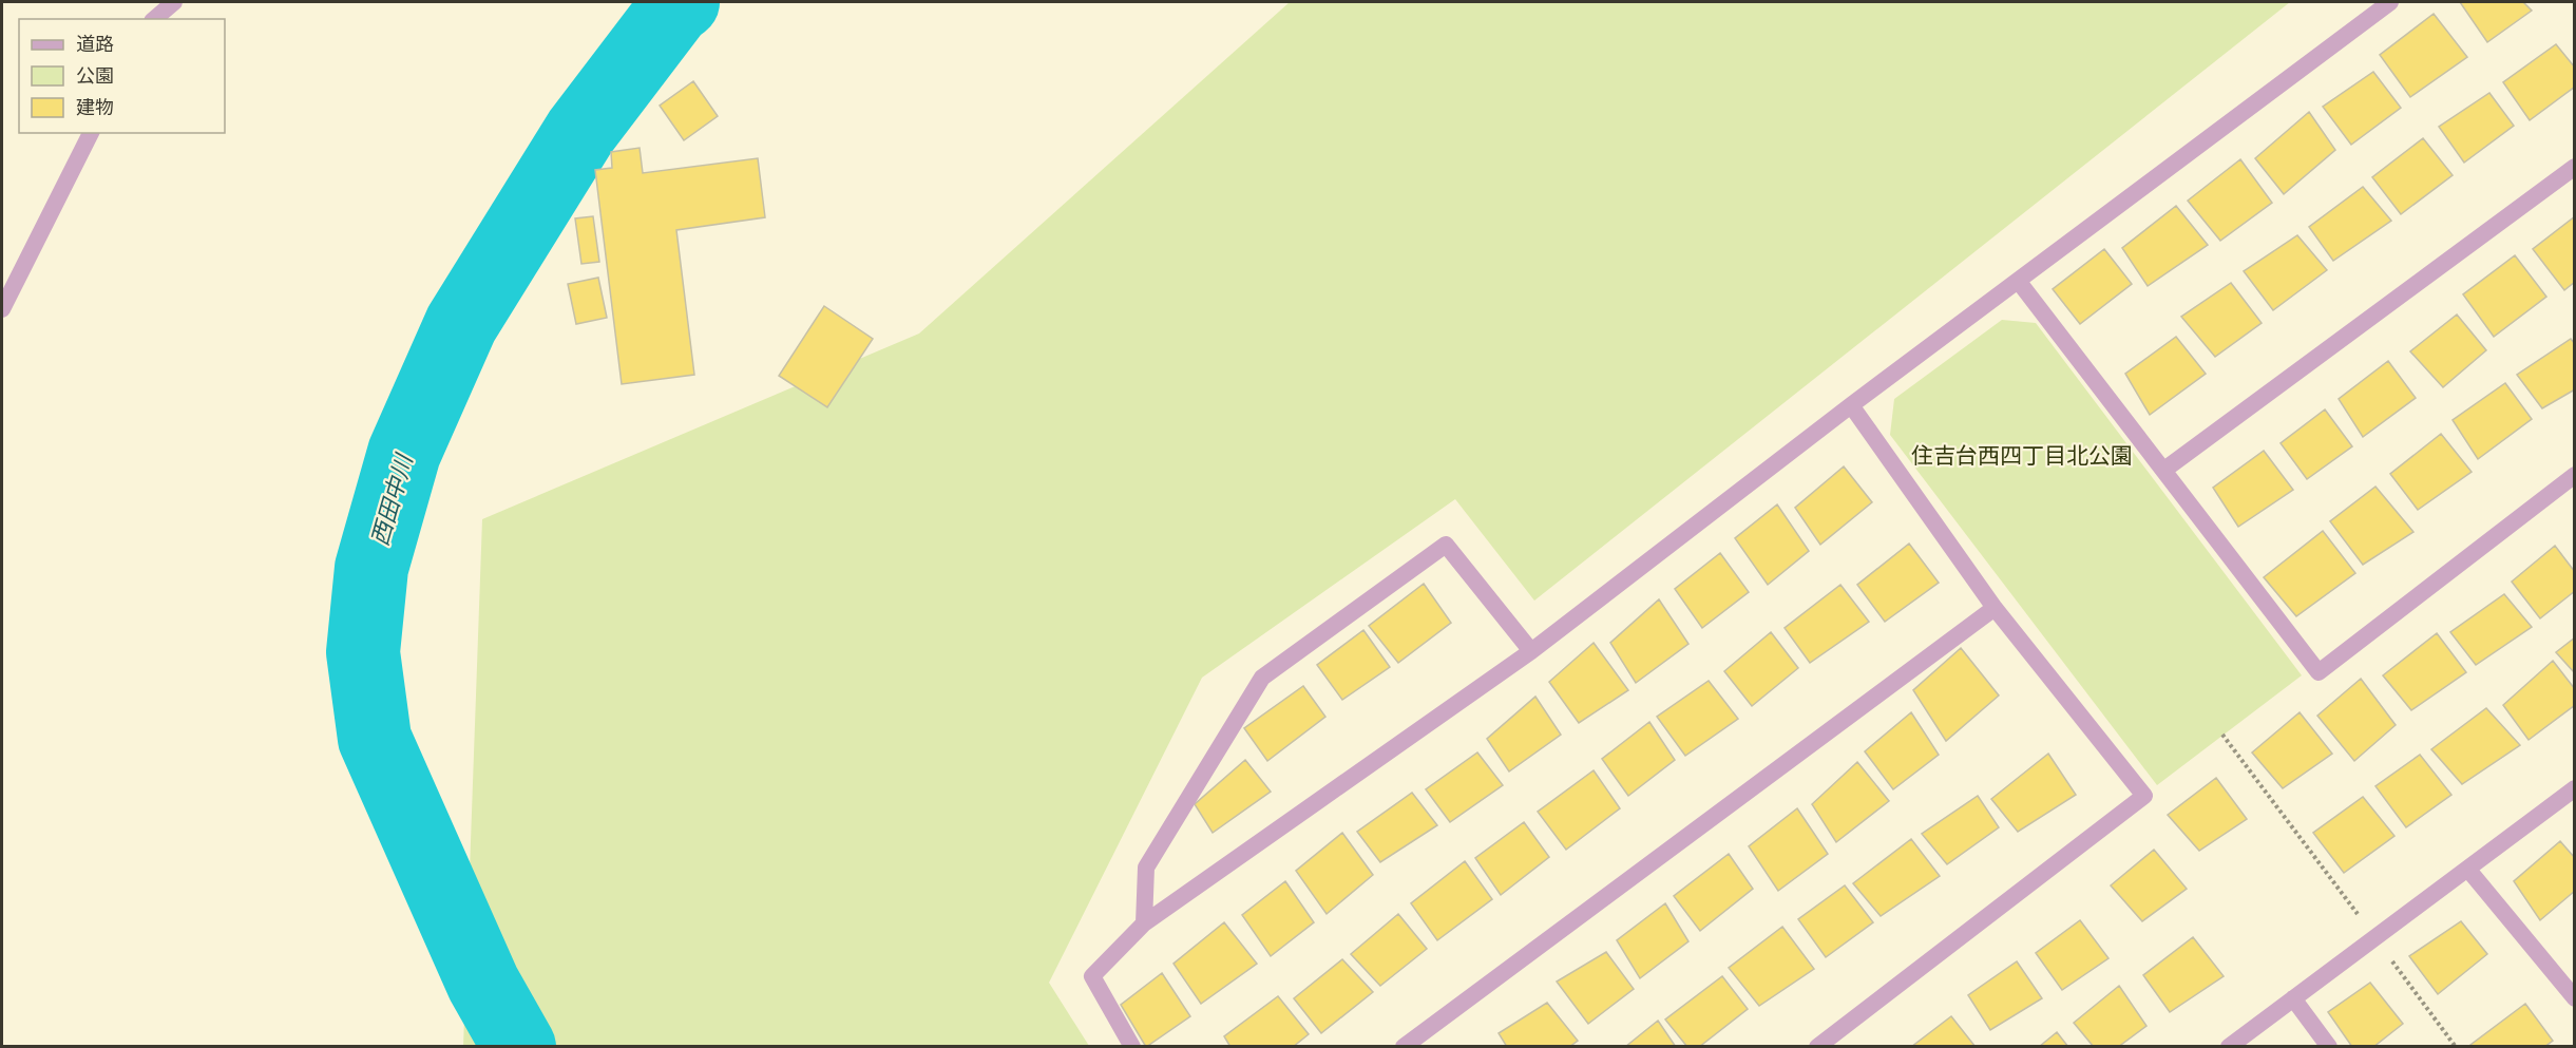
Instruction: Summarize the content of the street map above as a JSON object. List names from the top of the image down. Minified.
{"water":["西田中川"],"parks":["住吉台西四丁目北公園"],"legend":["道路","公園","建物"]}
